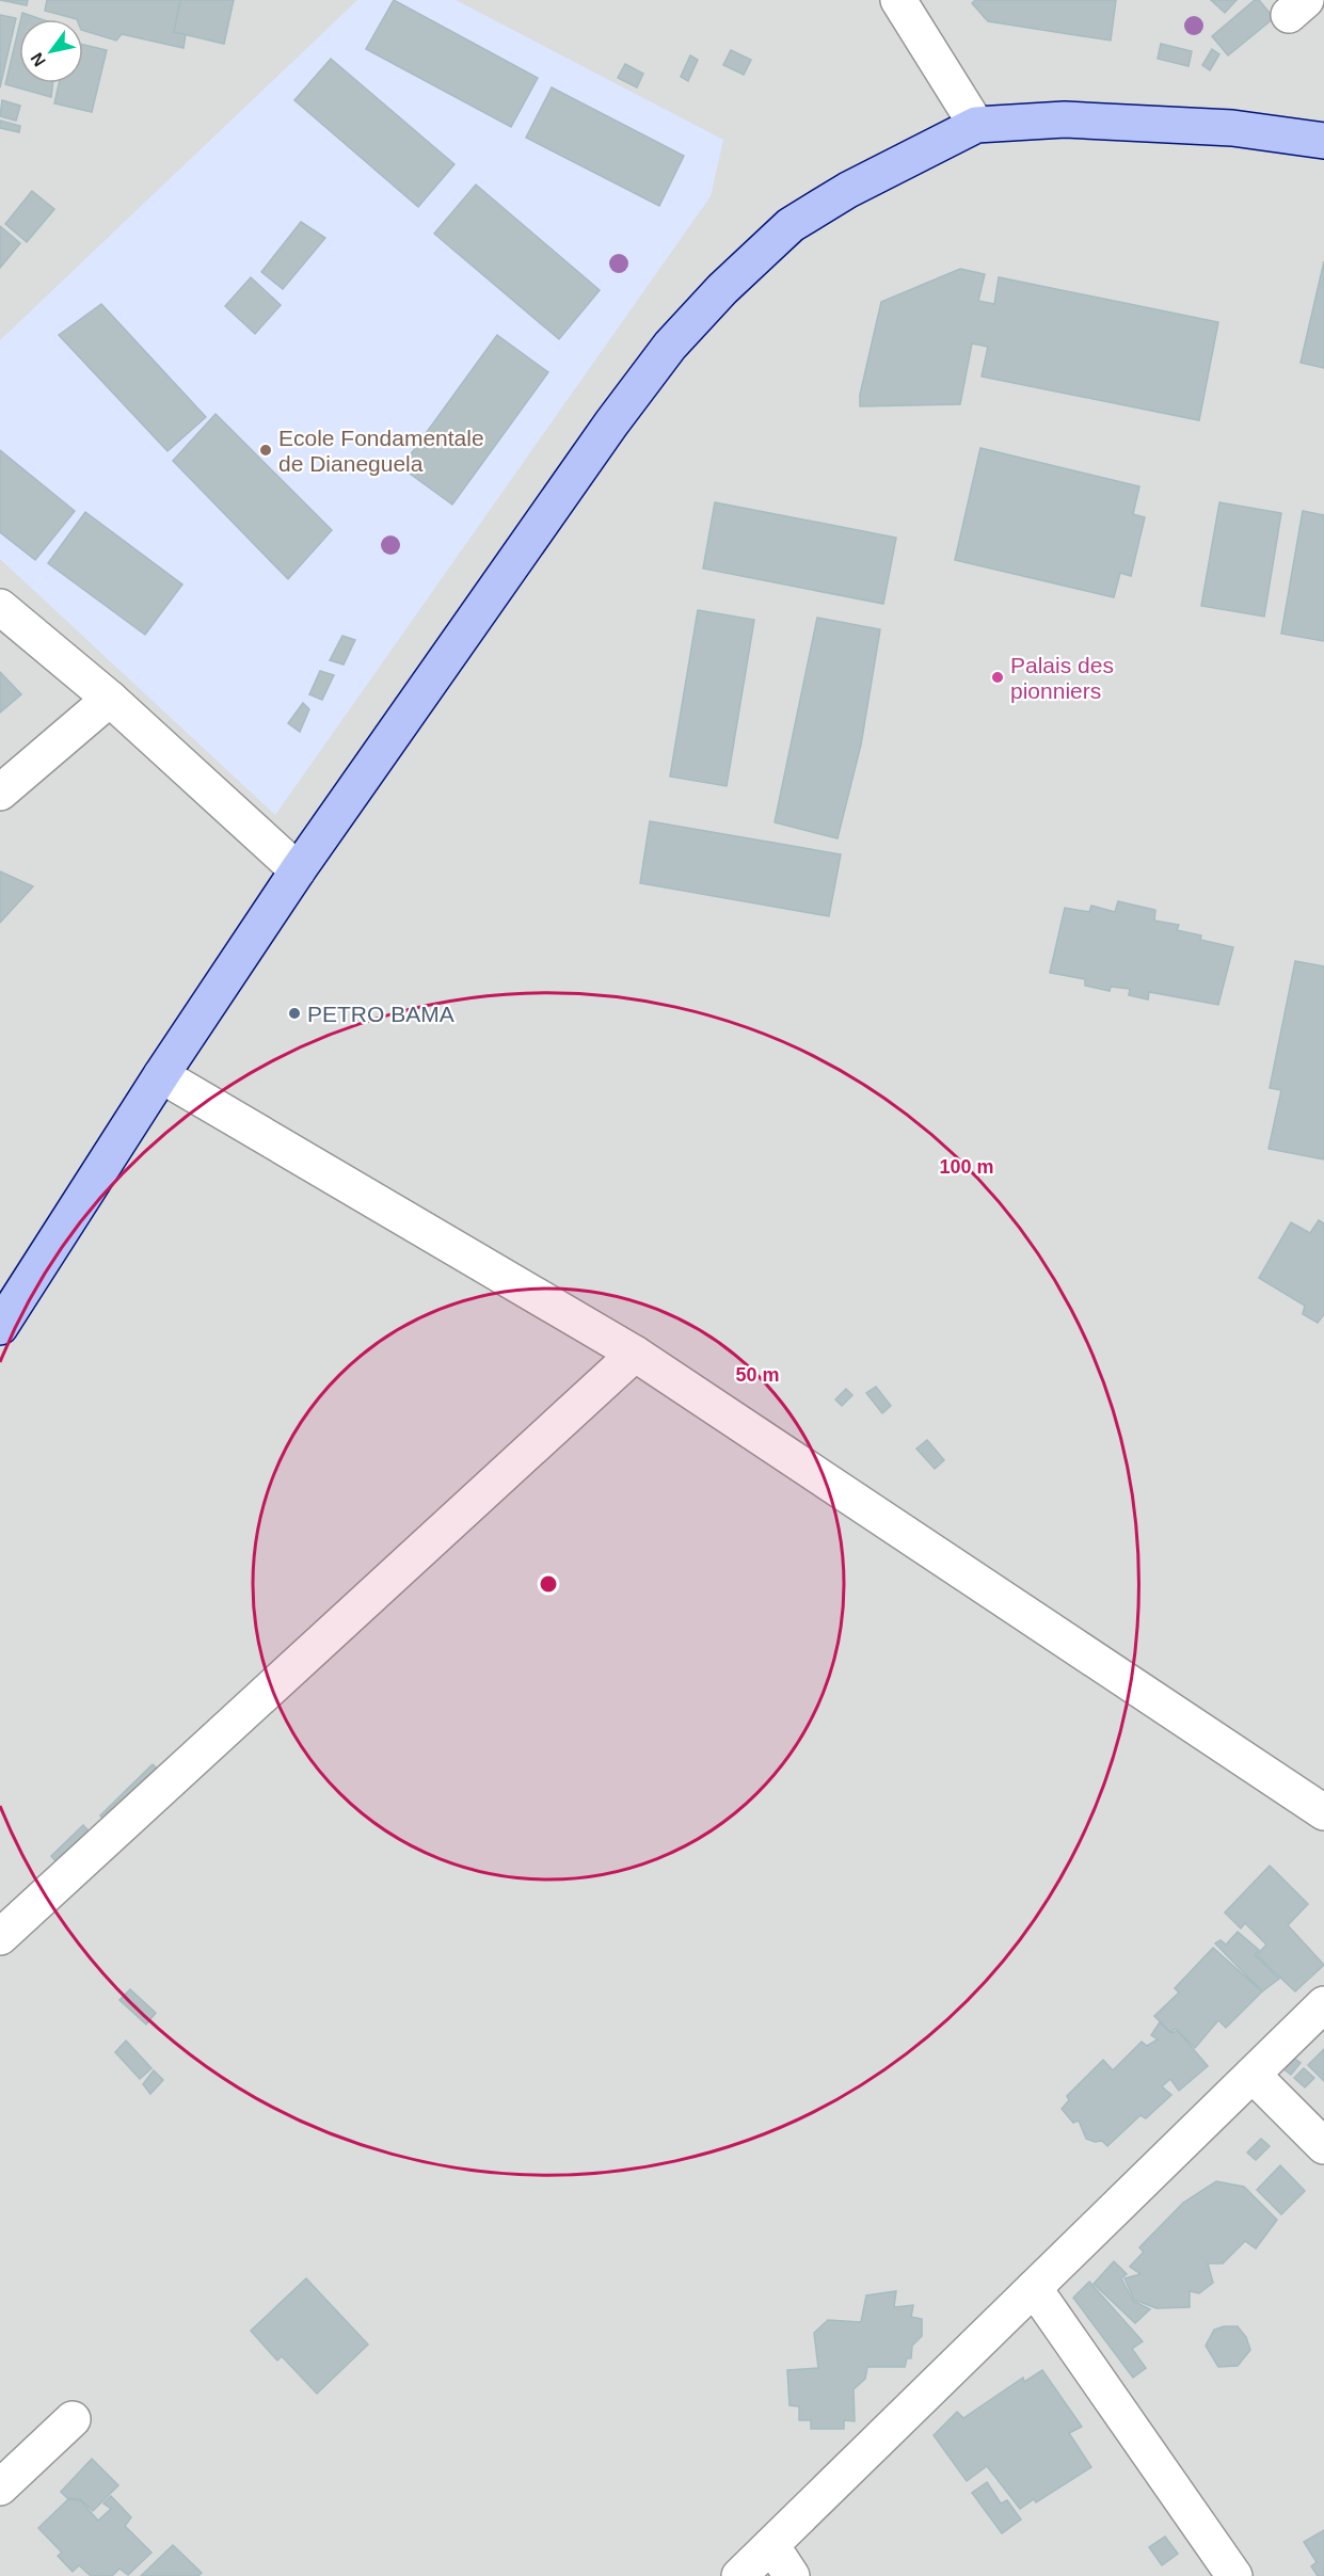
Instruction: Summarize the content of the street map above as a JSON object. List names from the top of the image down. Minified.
{"places":["Ecole Fondamentale de Dianeguela","Palais des pionniers","PETRO BAMA"],"north":"bottom left","rings":["100 m","50 m"]}
